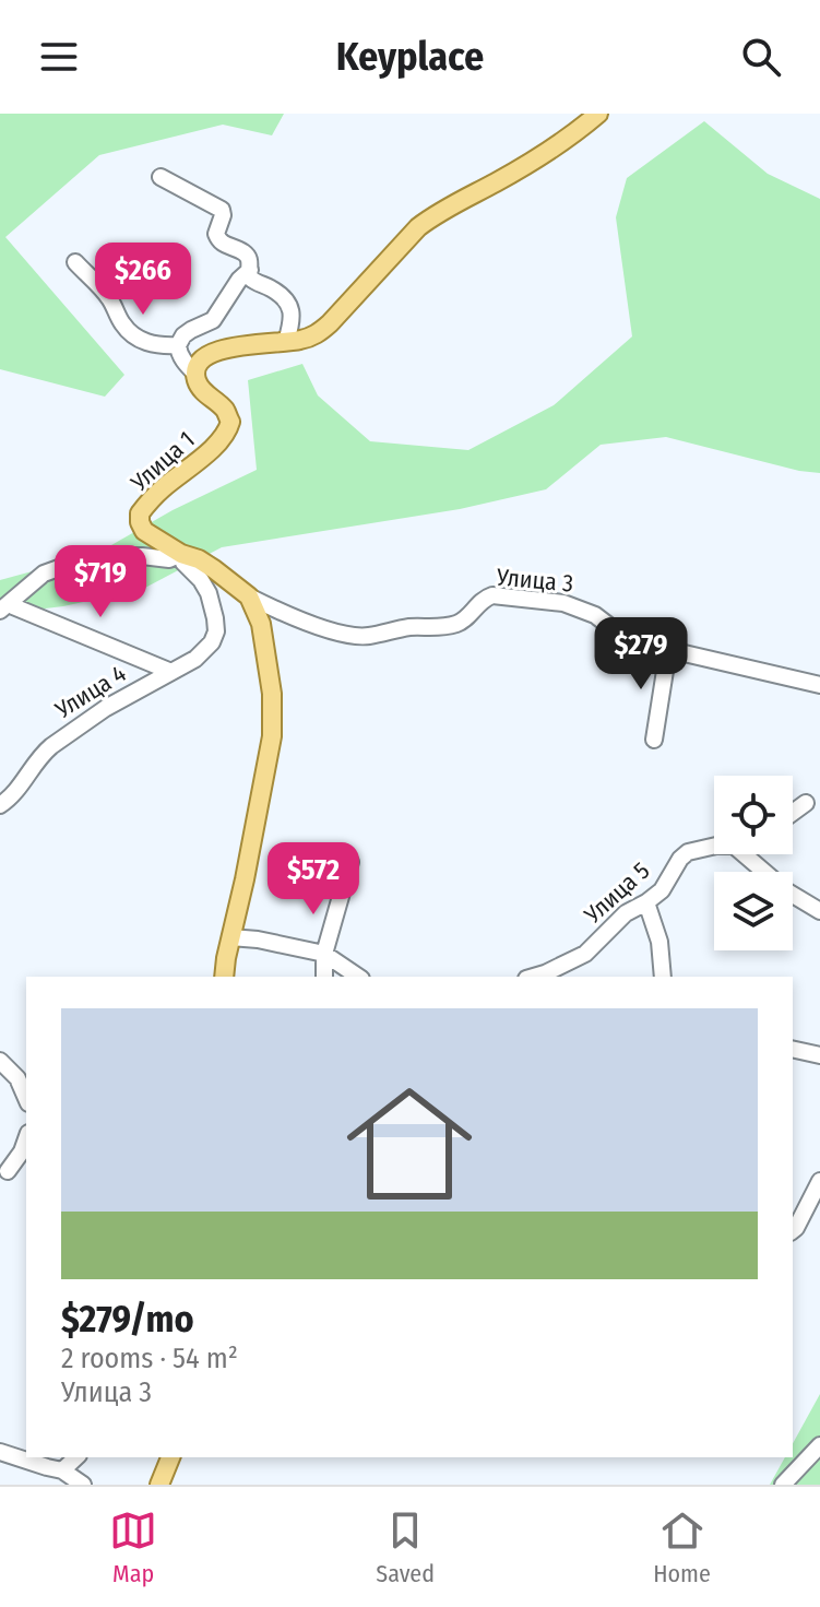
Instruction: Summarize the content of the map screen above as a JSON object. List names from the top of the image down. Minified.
{"streets":{"main road":["Улица 1"],"street":["Улица 3","Улица 4","Улица 5"]},"crossings":[["Улица 1","Улица 3"],["Улица 1","Улица 4"]],"page":{"header":"Keyplace","price":["$266","$719","$279","$572"],"list":[{"name":"$279/mo","note":"2 rooms · 54 m² · Улица 3"}],"tabs":["Map","Saved","Home"]}}
